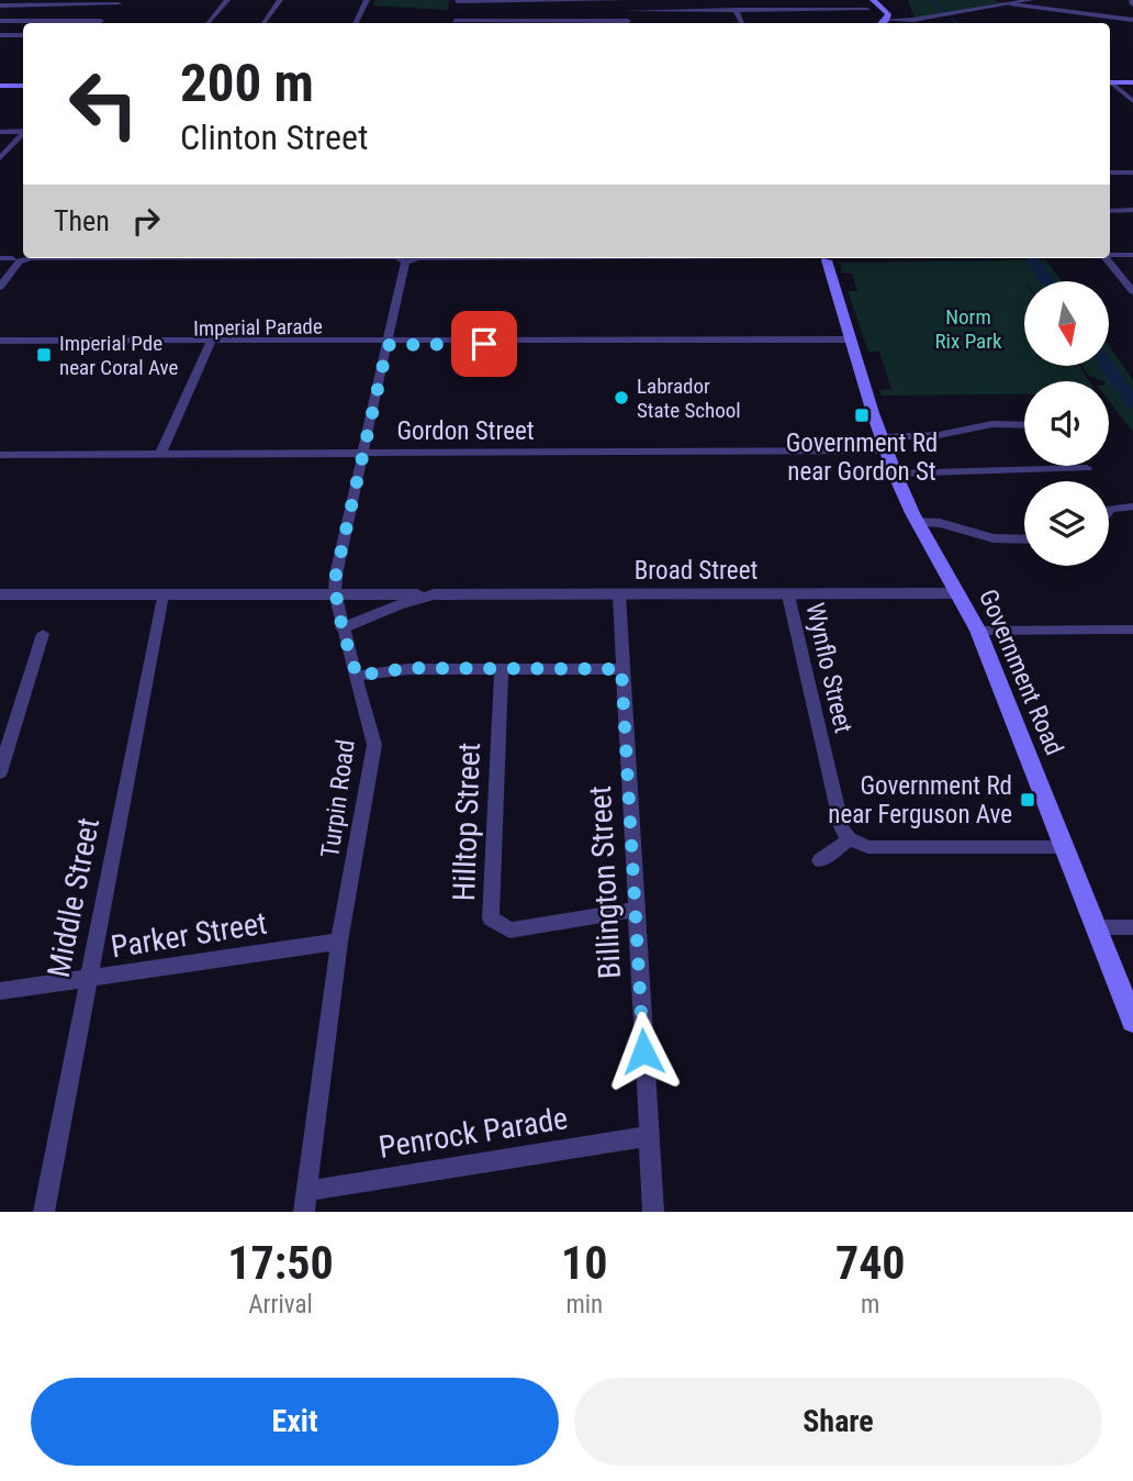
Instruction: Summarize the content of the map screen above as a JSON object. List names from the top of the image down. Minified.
{"streets":{"main road":["Government Road"],"street":["Imperial Parade","Gordon Street","Broad Street","Wynflo Street","Turpin Road","Hilltop Street","Billington Street","Middle Street","Parker Street","Penrock Parade"]},"crossings":[["Imperial Parade","Government Road"],["Imperial Parade","Turpin Road"],["Gordon Street","Government Road"],["Gordon Street","Turpin Road"],["Broad Street","Wynflo Street"],["Broad Street","Government Road"],["Broad Street","Turpin Road"],["Broad Street","Billington Street"],["Broad Street","Middle Street"],["Turpin Road","Parker Street"],["Turpin Road","Penrock Parade"],["Hilltop Street","Billington Street"],["Billington Street","Penrock Parade"],["Middle Street","Parker Street"]],"parks":["Norm Rix Park"],"places":{"transit":["Imperial Pde near Coral Ave","Government Rd near Gordon St","Government Rd near Ferguson Ave"],"other":["Labrador State School"]},"north":"bottom","page":{"turn":["200 m","Clinton Street"],"then":"Then","eta":["17:50","Arrival","10","min","740","m"],"buttons":["Exit","Share"]}}
